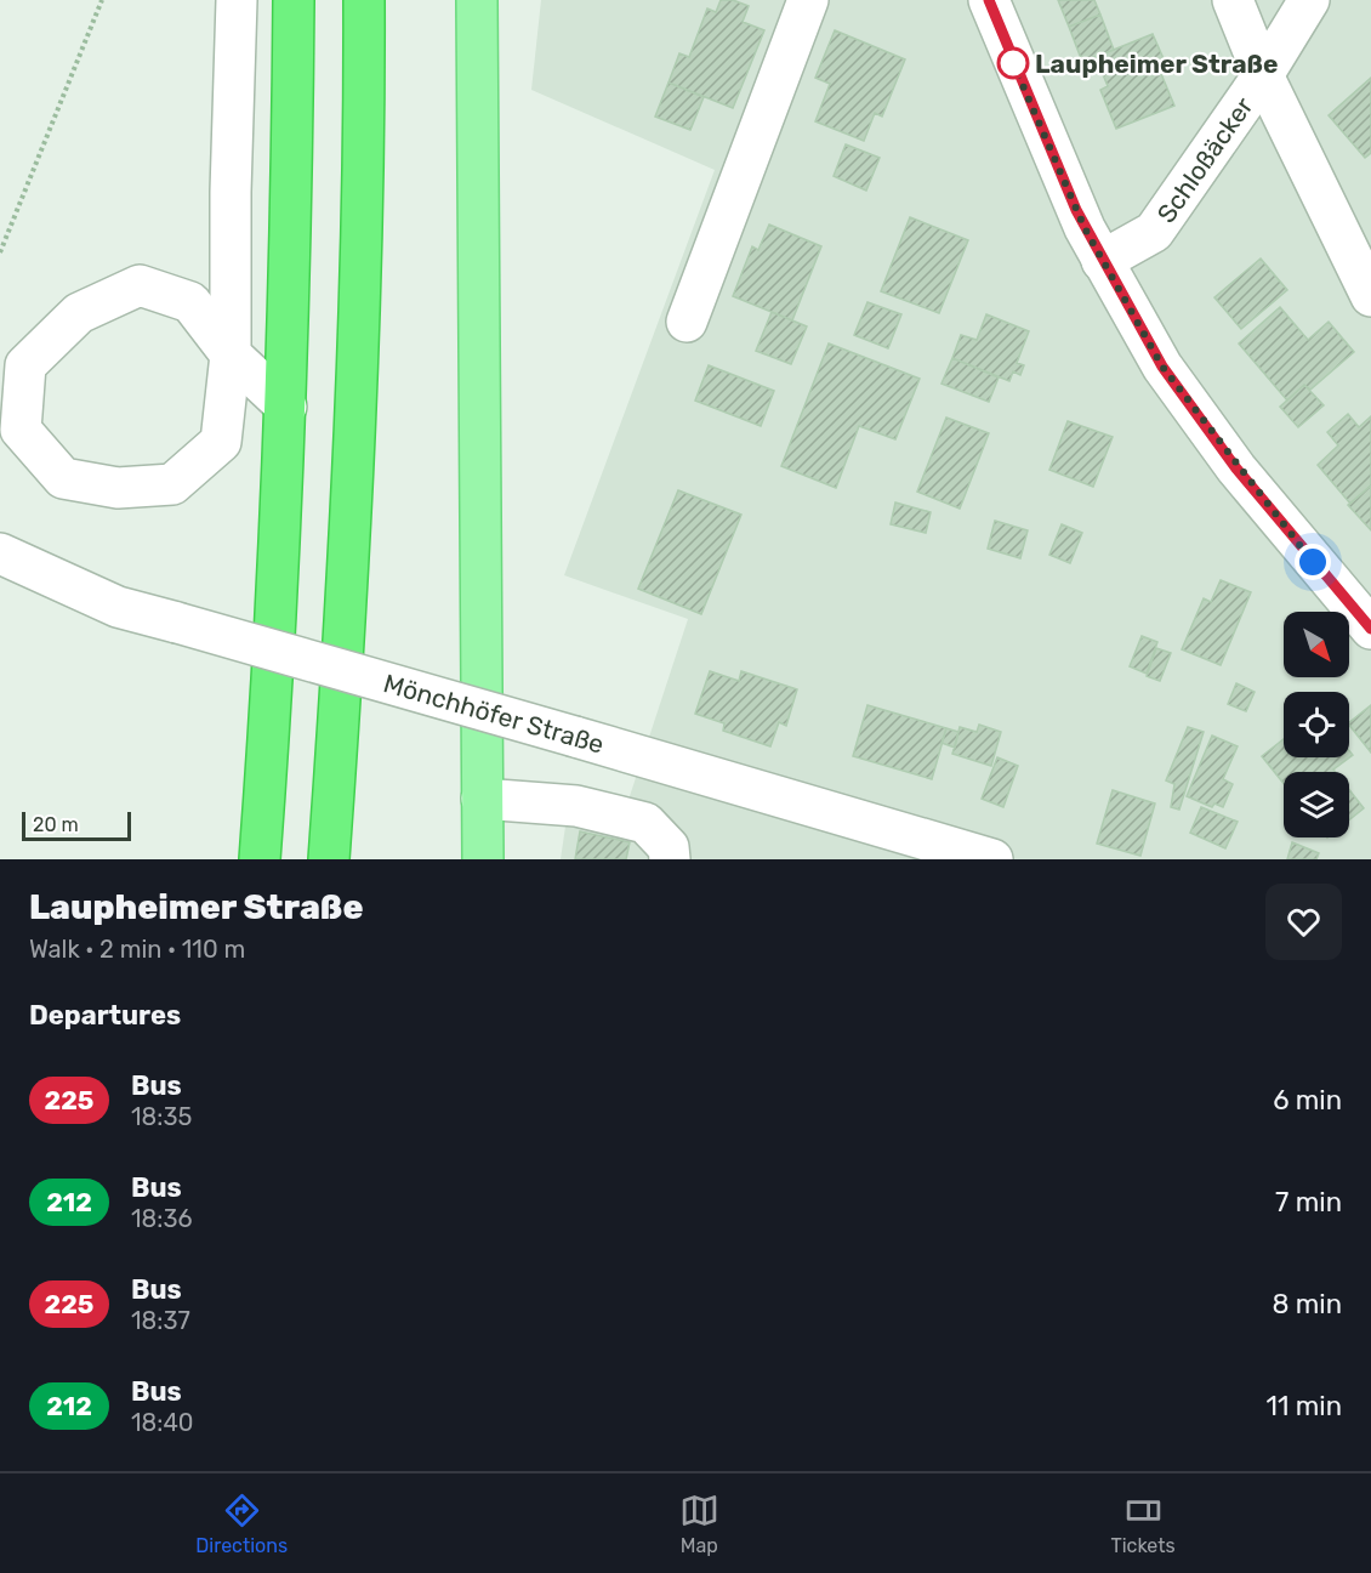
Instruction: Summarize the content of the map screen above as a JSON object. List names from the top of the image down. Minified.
{"streets":{"street":["Schloßäcker","Mönchhöfer Straße"]},"places":["Laupheimer Straße"],"lines":["bus line 225"],"scale_bar":"20 m","north":"bottom right","page":{"scale":"20 m","heading":[["Laupheimer Straße","Walk · 2 min · 110 m"],"Departures"],"list":[{"mark":"225","name":"Bus","note":"18:35","value":"6 min"},{"mark":"212","name":"Bus","note":"18:36","value":"7 min"},{"mark":"225","name":"Bus","note":"18:37","value":"8 min"},{"mark":"212","name":"Bus","note":"18:40","value":"11 min"}],"tabs":["Directions","Map","Tickets"]}}
